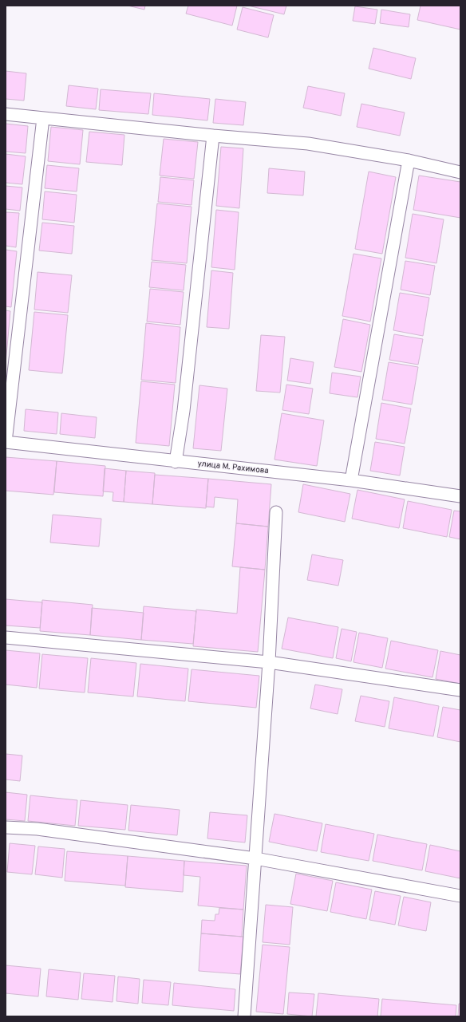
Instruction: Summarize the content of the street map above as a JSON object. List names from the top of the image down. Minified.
{"streets":{"street":["улица М. Рахимова"]}}
